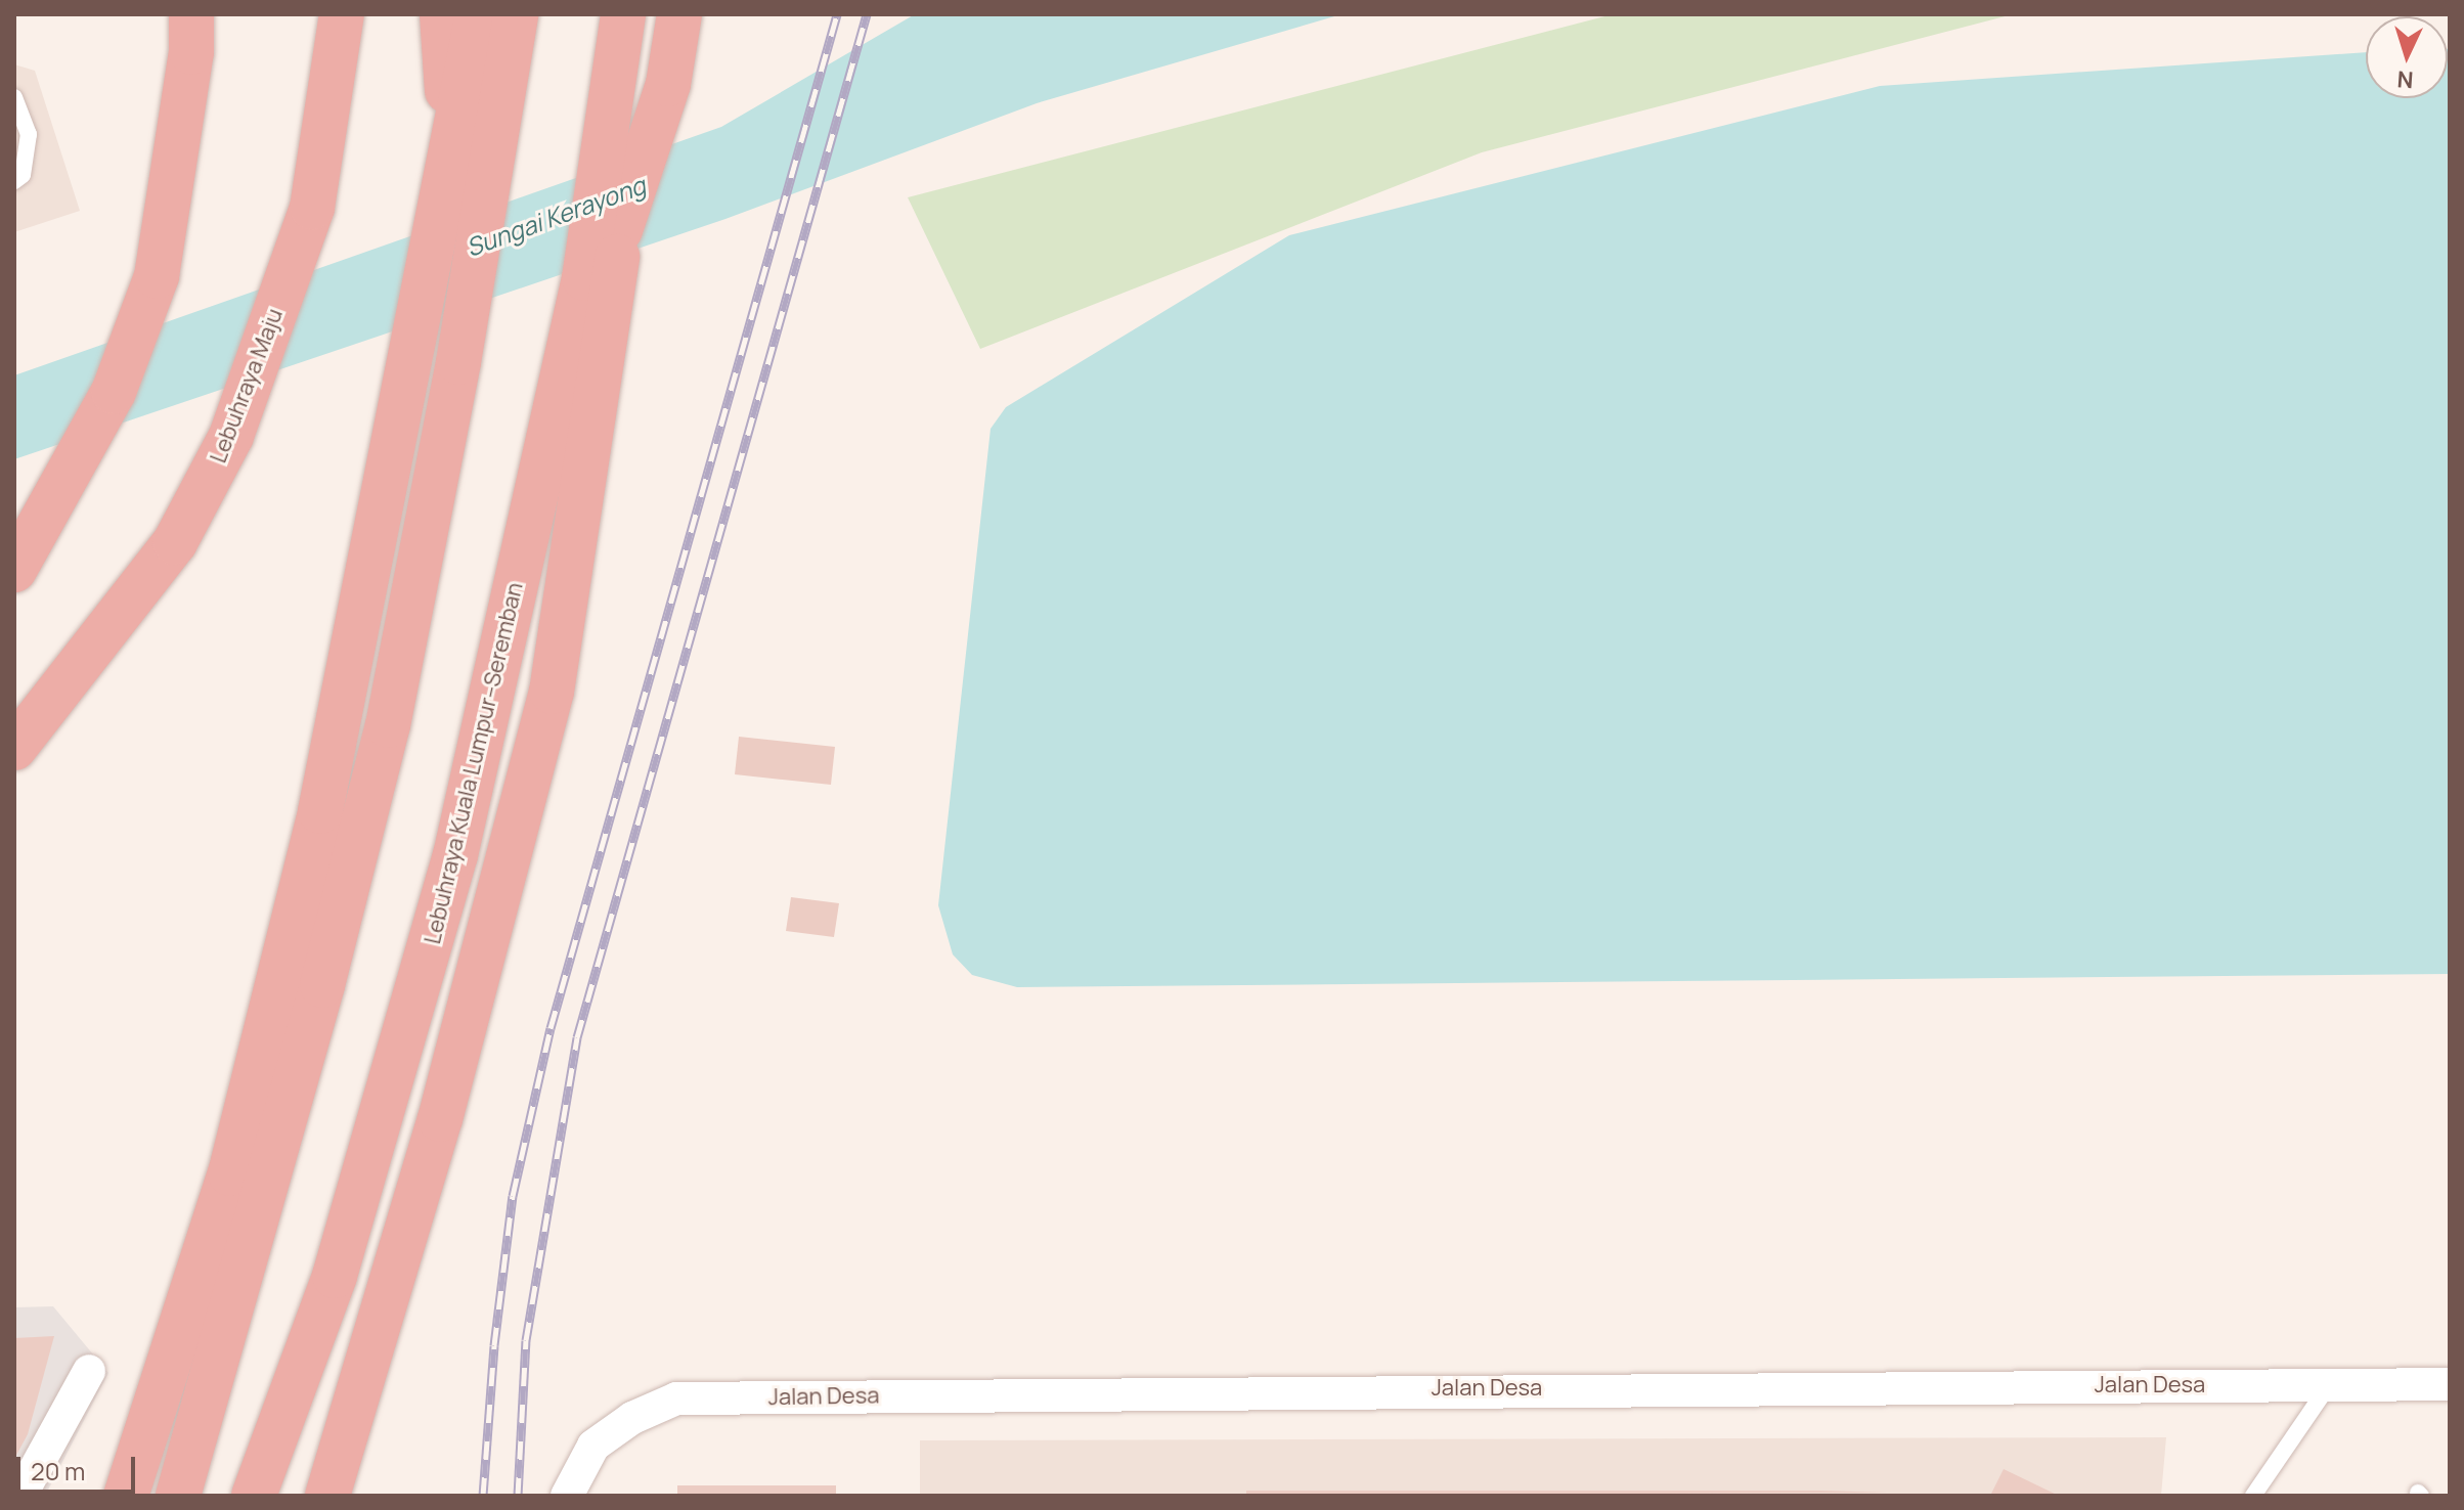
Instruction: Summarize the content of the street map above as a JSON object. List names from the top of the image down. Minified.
{"streets":{"highway":["Lebuhraya Maju","Lebuhraya Kuala Lumpur–Seremban"],"street":["Jalan Desa"]},"water":["Sungai Kerayong"],"scale_bar":"20 m","north":"bottom"}
